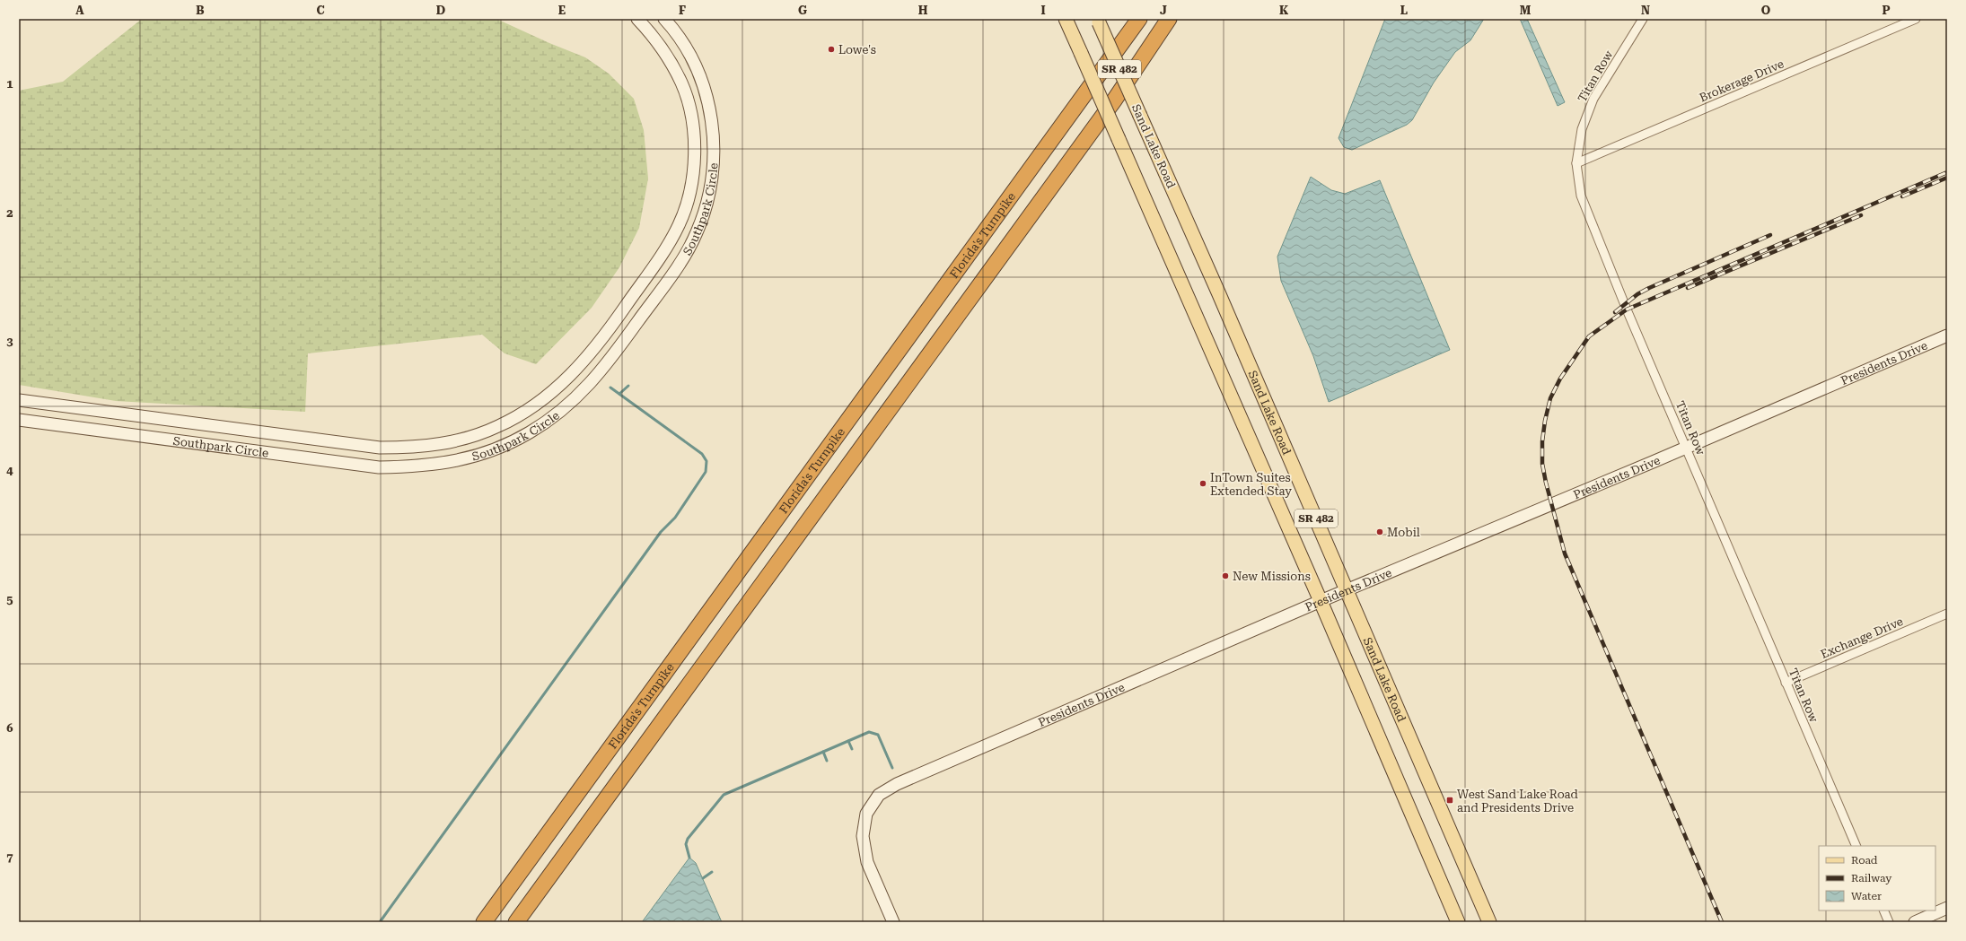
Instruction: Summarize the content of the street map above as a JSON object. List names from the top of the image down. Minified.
{"streets":{"highway":["Florida's Turnpike"],"main road":["SR 482","Sand Lake Road"],"street":["Titan Row","Brokerage Drive","Southpark Circle","Presidents Drive","Exchange Drive"]},"crossings":[["SR 482","Presidents Drive"],["Titan Row","Brokerage Drive"],["Titan Row","Presidents Drive"],["Titan Row","Exchange Drive"],["Sand Lake Road","Presidents Drive"]],"places":{"other":["Lowe's","InTown Suites Extended Stay","Mobil","New Missions"],"transit":["West Sand Lake Road and Presidents Drive"]},"legend":["Road","Railway","Water"],"grid":{"columns":["A","B","C","D","E","F","G","H","I","J","K","L","M","N","O","P"],"rows":["1","2","3","4","5","6","7"]}}
